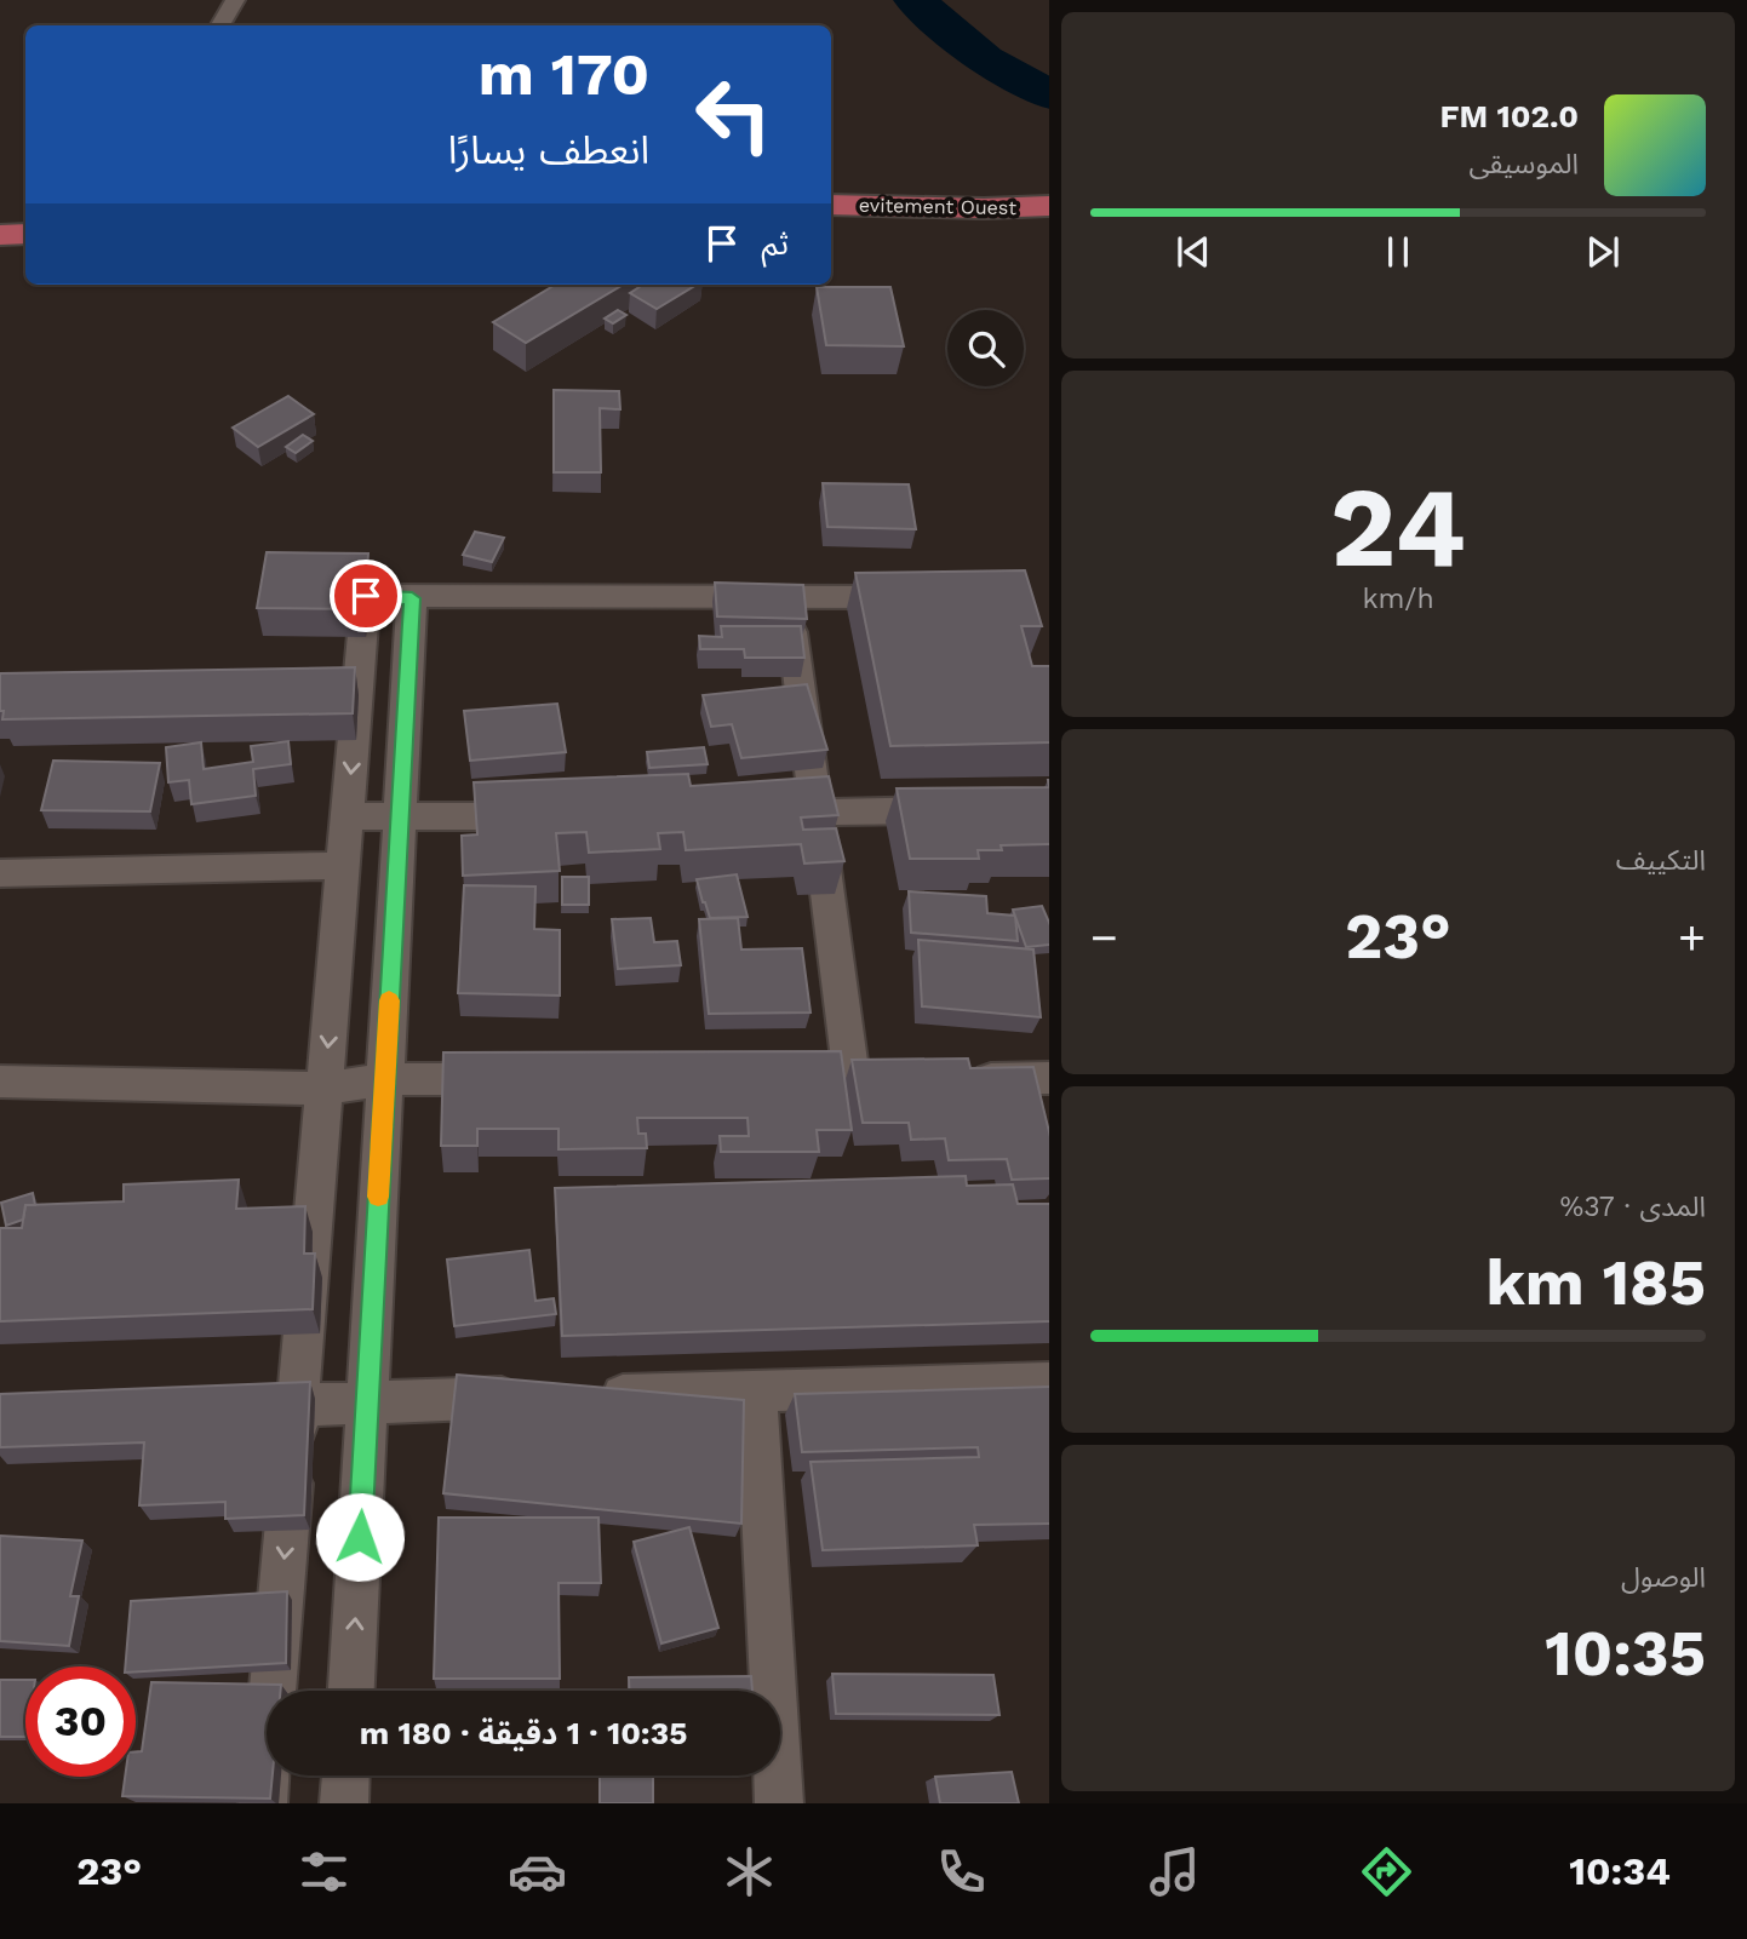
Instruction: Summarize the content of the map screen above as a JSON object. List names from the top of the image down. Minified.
{"streets":{"main road":["evitement Ouest"]},"page":{"turn":["170 m","انعطف يسارًا"],"song":["102.0 FM","الموسيقى"],"then":"ثم","tile":[["24","km/h"],"التكييف",["المدى · 37%","185 km"],["الوصول","10:35"]],"heat":["−","23°","+"],"limit":"30","trip":"10:35 · 1 دقيقة · 180 m","tabs":["10:34","23°"]}}
